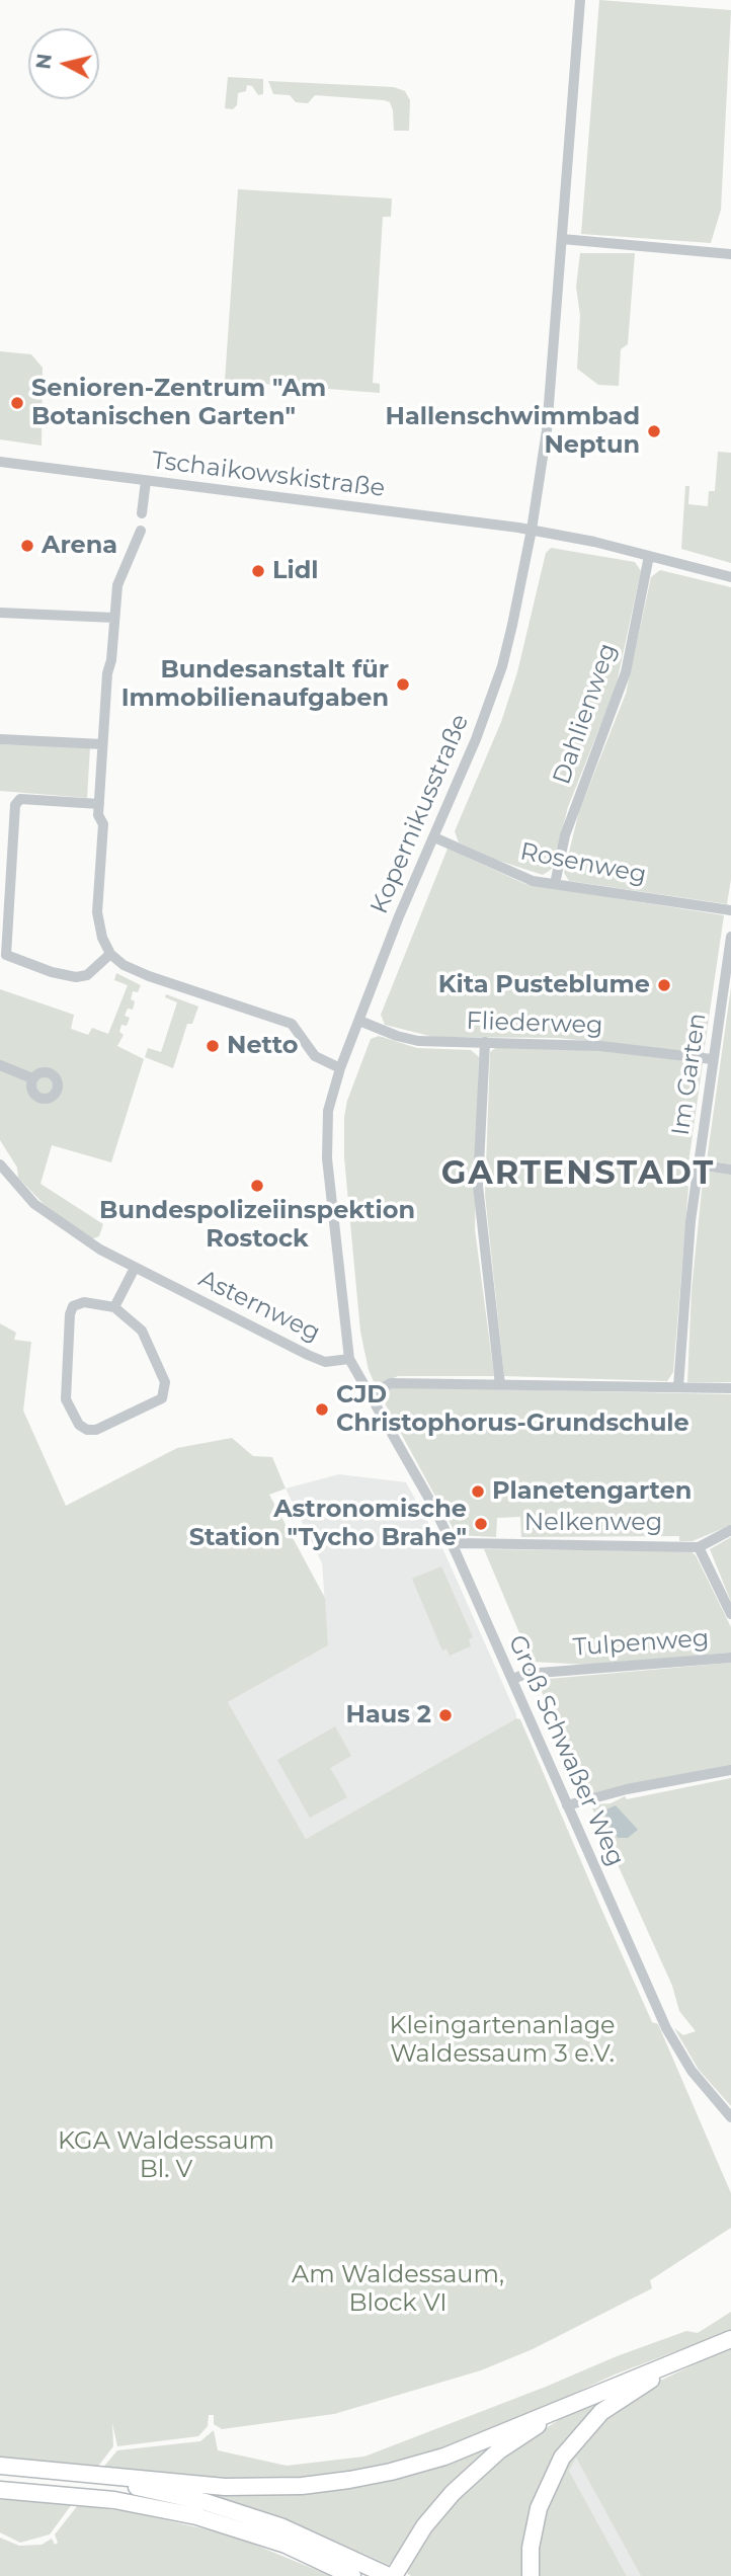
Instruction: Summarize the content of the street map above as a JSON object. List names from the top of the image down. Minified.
{"streets":{"street":["Tschaikowskistraße","Dahlienweg","Kopernikusstraße","Rosenweg","Fliederweg","Im Garten","Asternweg","Nelkenweg","Tulpenweg","Groß Schwaßer Weg"]},"crossings":[["Tschaikowskistraße","Dahlienweg"],["Tschaikowskistraße","Kopernikusstraße"],["Dahlienweg","Rosenweg"],["Kopernikusstraße","Rosenweg"],["Kopernikusstraße","Fliederweg"],["Kopernikusstraße","Asternweg"],["Kopernikusstraße","Groß Schwaßer Weg"],["Fliederweg","Im Garten"],["Nelkenweg","Groß Schwaßer Weg"],["Tulpenweg","Groß Schwaßer Weg"]],"districts":["GARTENSTADT"],"parks":["Kleingartenanlage Waldessaum 3 e.V.","KGA Waldessaum Bl. V","Am Waldessaum, Block VI"],"places":["Senioren-Zentrum \"Am Botanischen Garten\"","Hallenschwimmbad Neptun","Arena","Lidl","Bundesanstalt für Immobilienaufgaben","Kita Pusteblume","Netto","Bundespolizeiinspektion Rostock","CJD Christophorus-Grundschule","Planetengarten","Astronomische Station \"Tycho Brahe\"","Haus 2"],"north":"left"}
